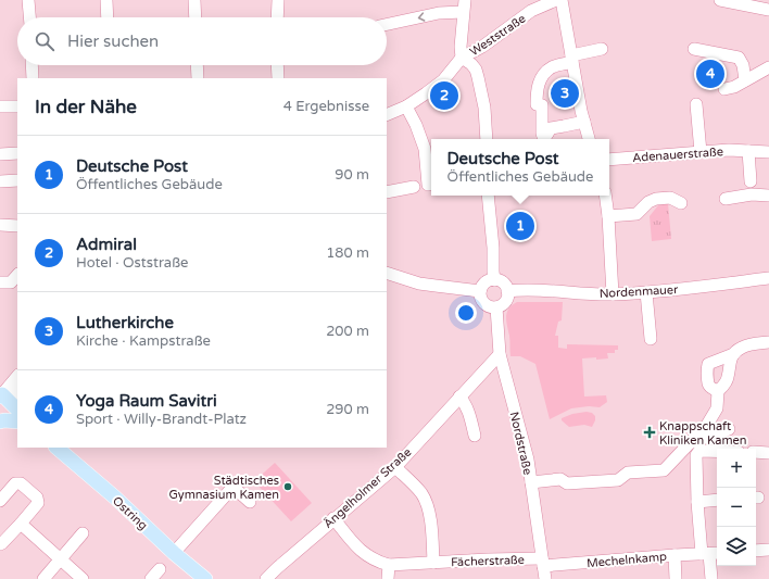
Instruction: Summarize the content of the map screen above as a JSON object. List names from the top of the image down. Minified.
{"streets":{"main road":["Ostring"],"street":["Weststraße","Adenauerstraße","Nordenmauer","Nordstraße","Ängelholmer Straße","Mechelnkamp","Fächerstraße"]},"crossings":[["Nordenmauer","Nordstraße"],["Nordstraße","Ängelholmer Straße"],["Nordstraße","Mechelnkamp"],["Nordstraße","Fächerstraße"],["Ängelholmer Straße","Fächerstraße"],["Mechelnkamp","Fächerstraße"]],"places":{"health":["Knappschaft Kliniken Kamen"],"other":["Städtisches Gymnasium Kamen"]},"page":{"search":"Hier suchen","pins":["4","3","2","1"],"heading":["In der Nähe","4 Ergebnisse"],"list":[{"mark":"1","name":"Deutsche Post","note":"Öffentliches Gebäude","value":"90 m"},{"mark":"2","name":"Admiral","note":"Hotel · Oststraße","value":"180 m"},{"mark":"3","name":"Lutherkirche","note":"Kirche · Kampstraße","value":"200 m"},{"mark":"4","name":"Yoga Raum Savitri","note":"Sport · Willy-Brandt-Platz","value":"290 m"}],"popup":["Deutsche Post","Öffentliches Gebäude"],"map_buttons":["+","−"]}}
